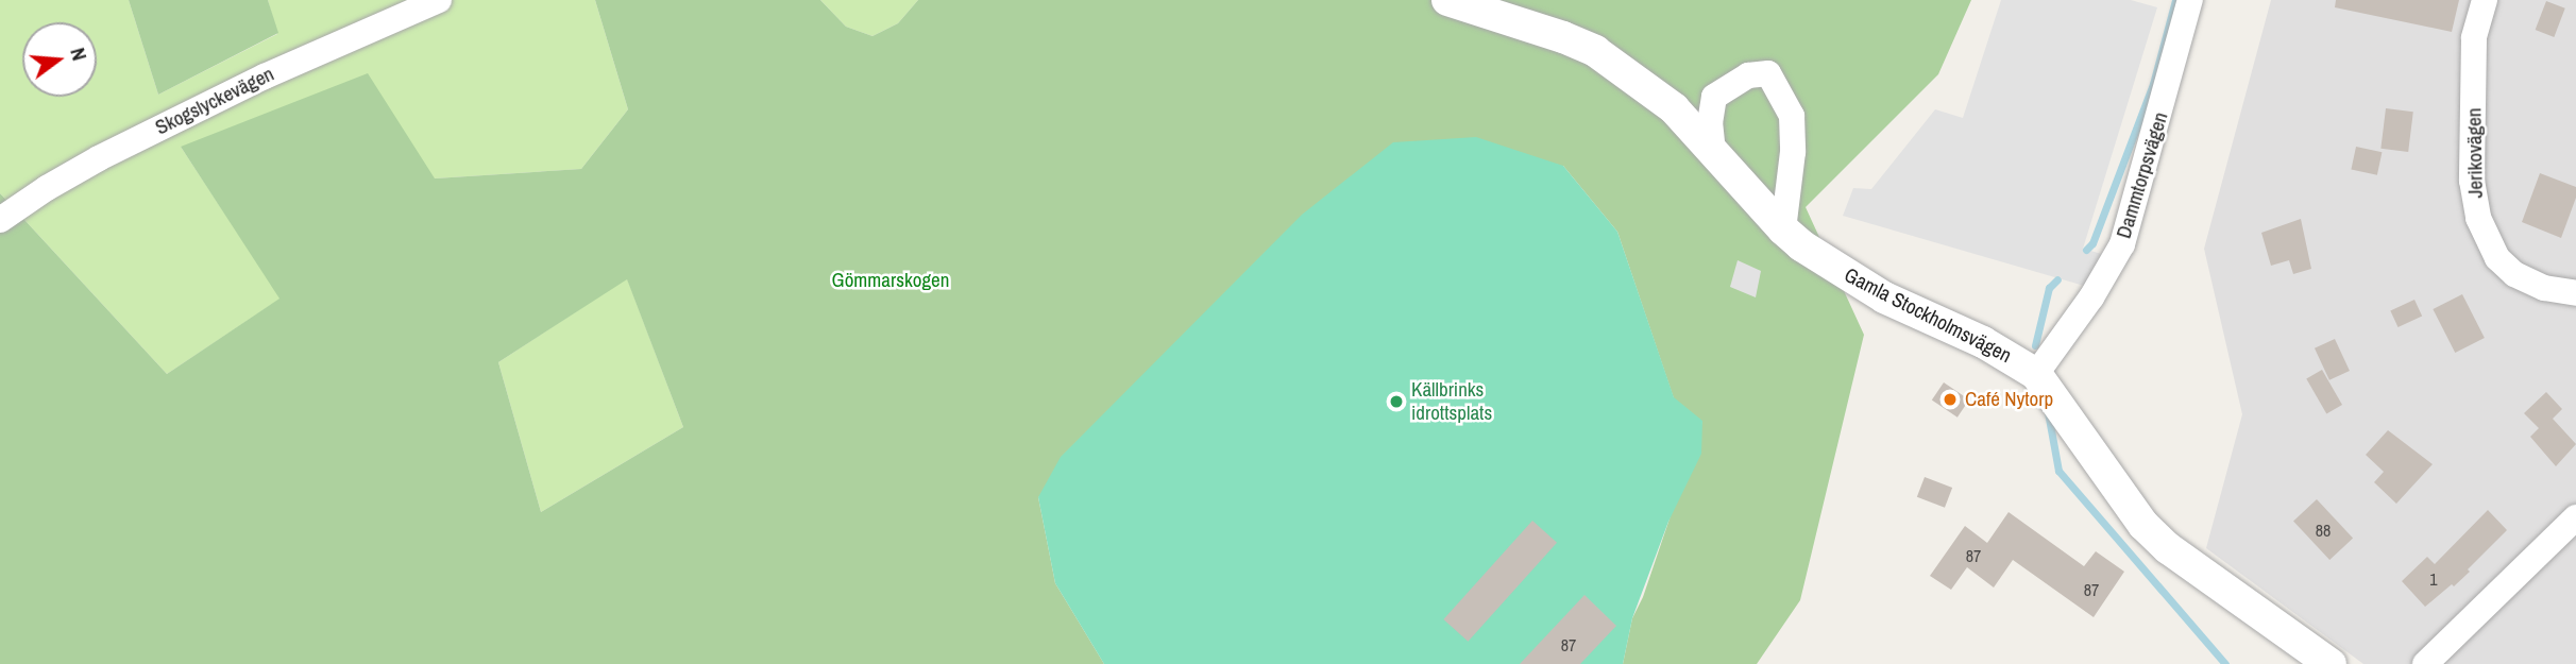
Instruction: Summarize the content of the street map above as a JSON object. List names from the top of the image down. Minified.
{"streets":{"street":["Skogslyckevägen","Jerikovägen","Dammtorpsvägen","Gamla Stockholmsvägen"]},"crossings":[["Dammtorpsvägen","Gamla Stockholmsvägen"]],"parks":["Gömmarskogen"],"places":["Café Nytorp","Källbrinks idrottsplats"],"house_numbers":["88","87","1","87","87"],"north":"right"}
